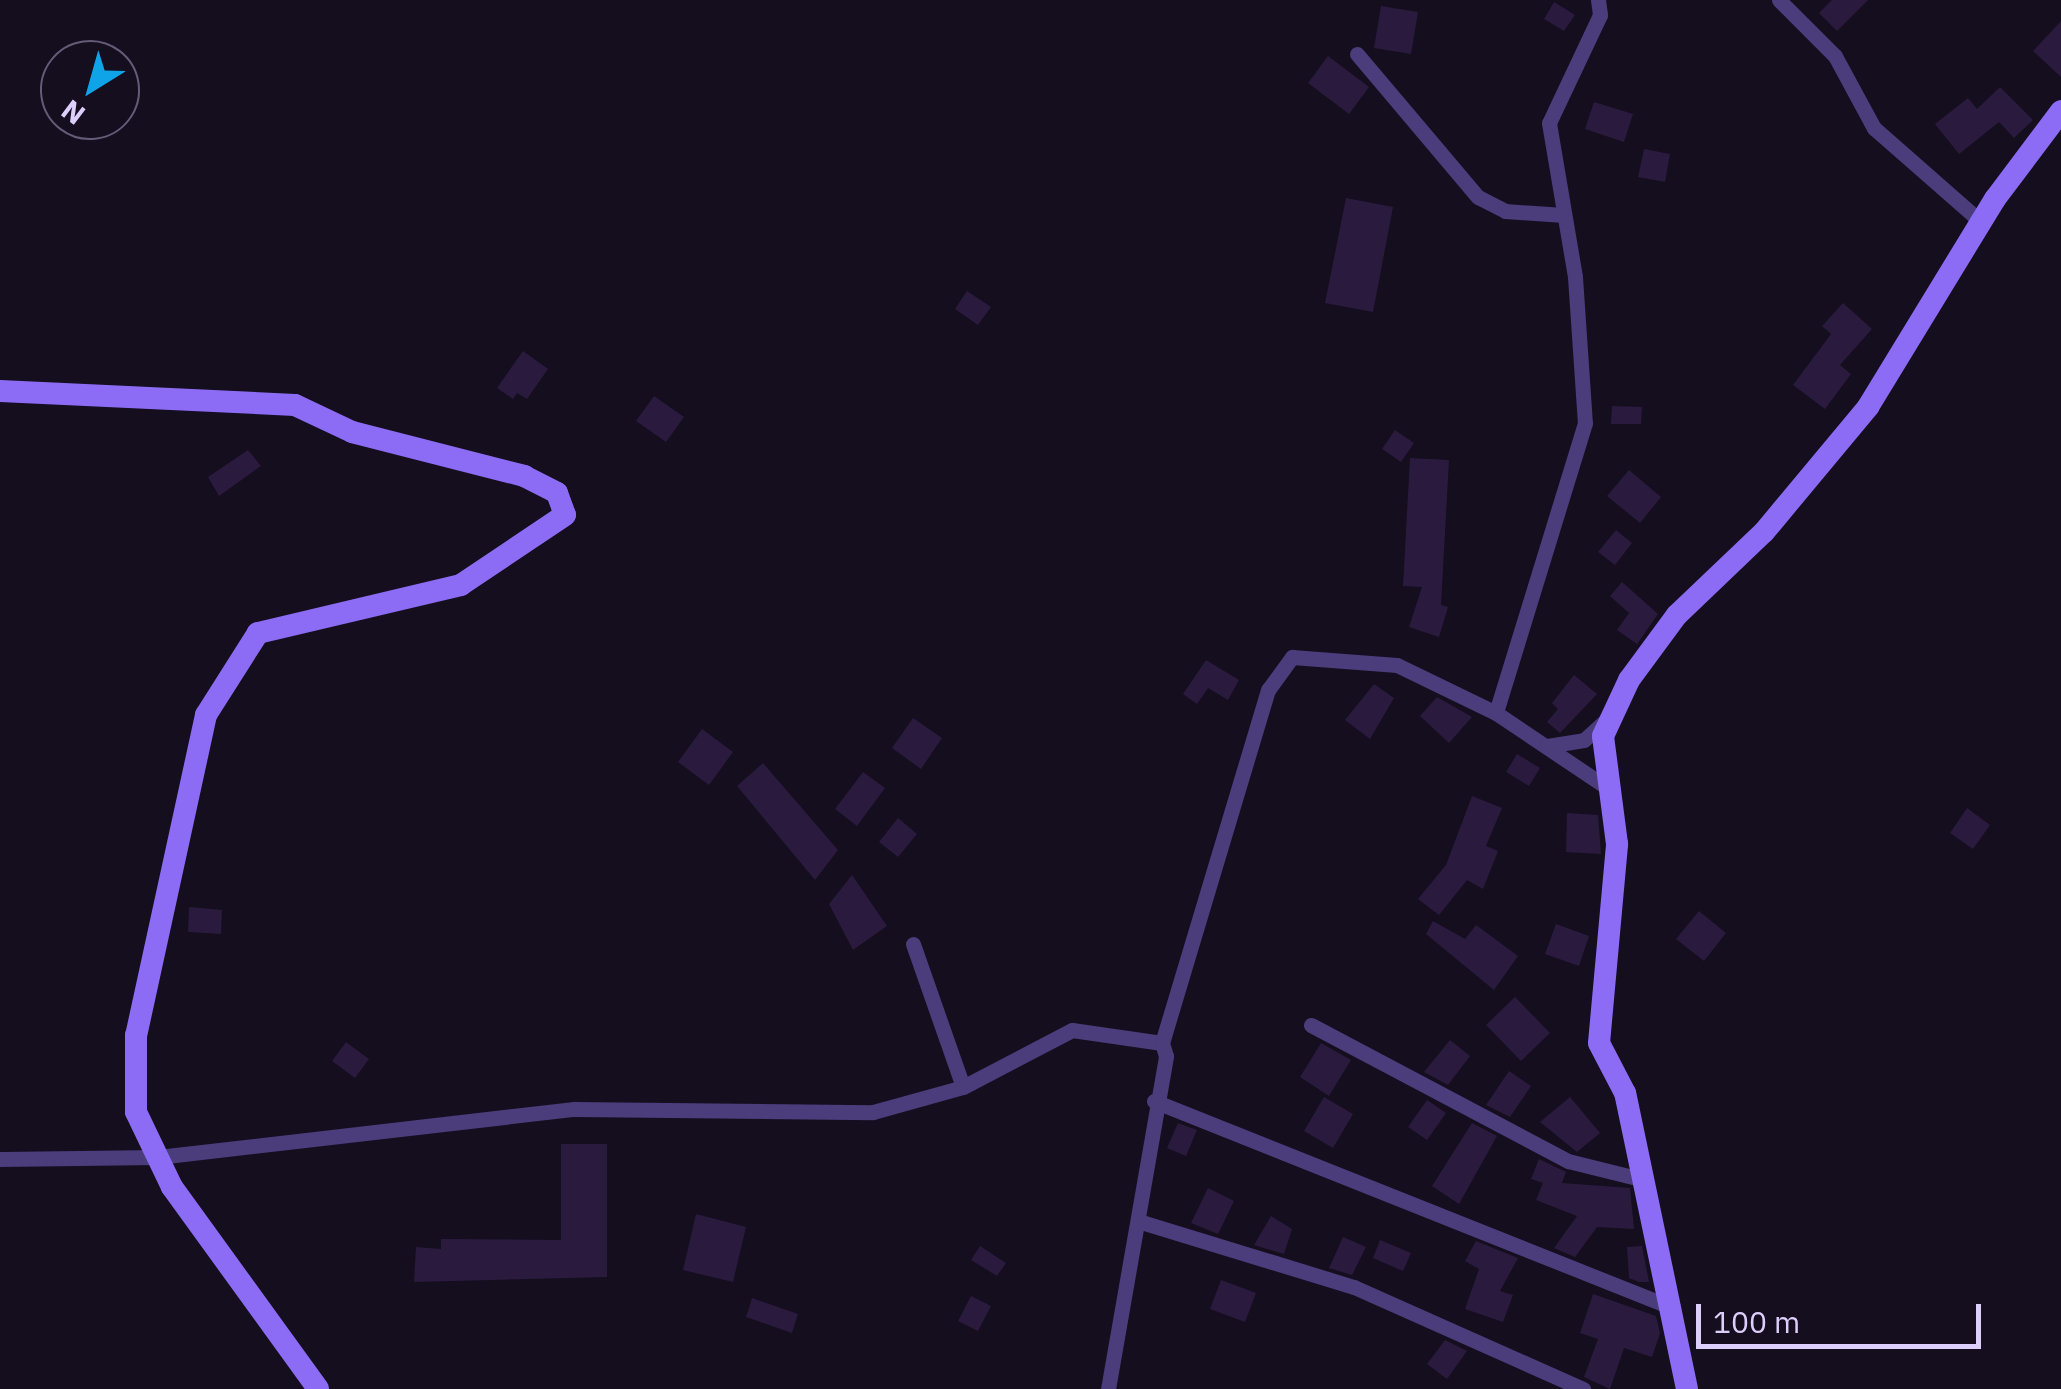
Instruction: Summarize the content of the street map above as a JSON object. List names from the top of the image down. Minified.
{"scale_bar":"100 m","north":"bottom left"}
